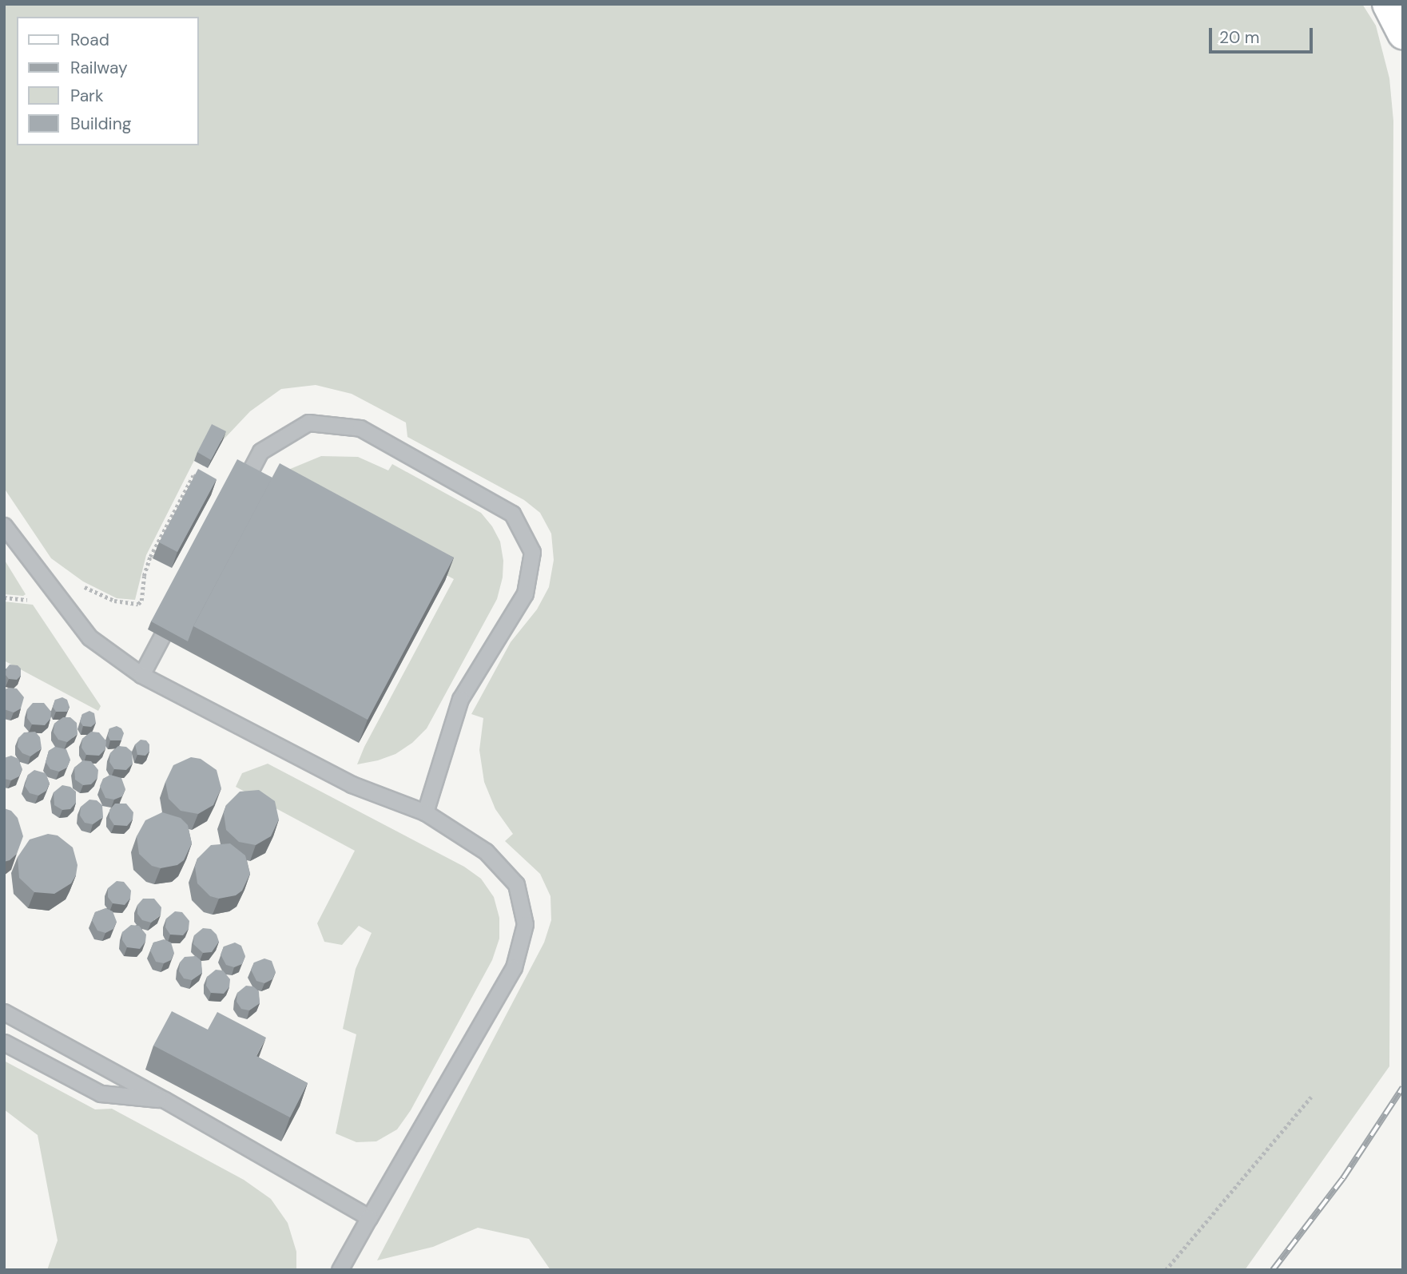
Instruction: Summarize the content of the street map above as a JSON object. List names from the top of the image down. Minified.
{"legend":["Road","Railway","Park","Building"],"scale_bar":"20 m"}
